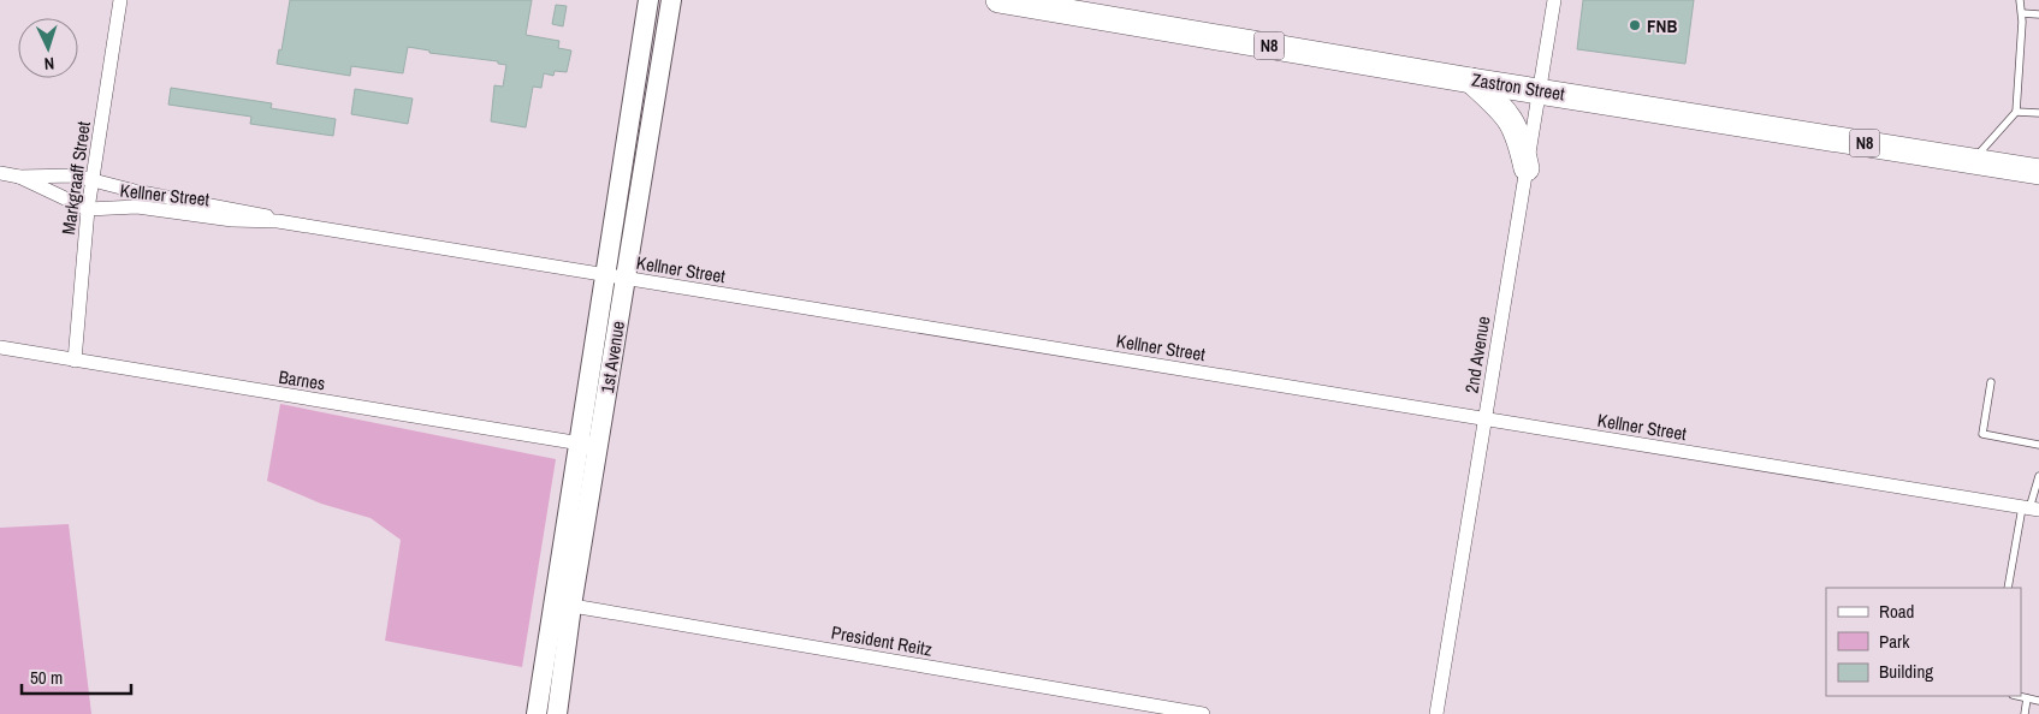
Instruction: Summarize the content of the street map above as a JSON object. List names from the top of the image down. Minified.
{"streets":{"highway":["N8","Zastron Street"],"street":["Markgraaff Street","Kellner Street","2nd Avenue","1st Avenue","Barnes","President Reitz"]},"crossings":[["Zastron Street","2nd Avenue"],["Markgraaff Street","Kellner Street"],["Markgraaff Street","Barnes"],["Kellner Street","2nd Avenue"],["Kellner Street","1st Avenue"],["1st Avenue","Barnes"],["1st Avenue","President Reitz"]],"places":["FNB"],"legend":["Road","Park","Building"],"scale_bar":"50 m","north":"bottom"}
